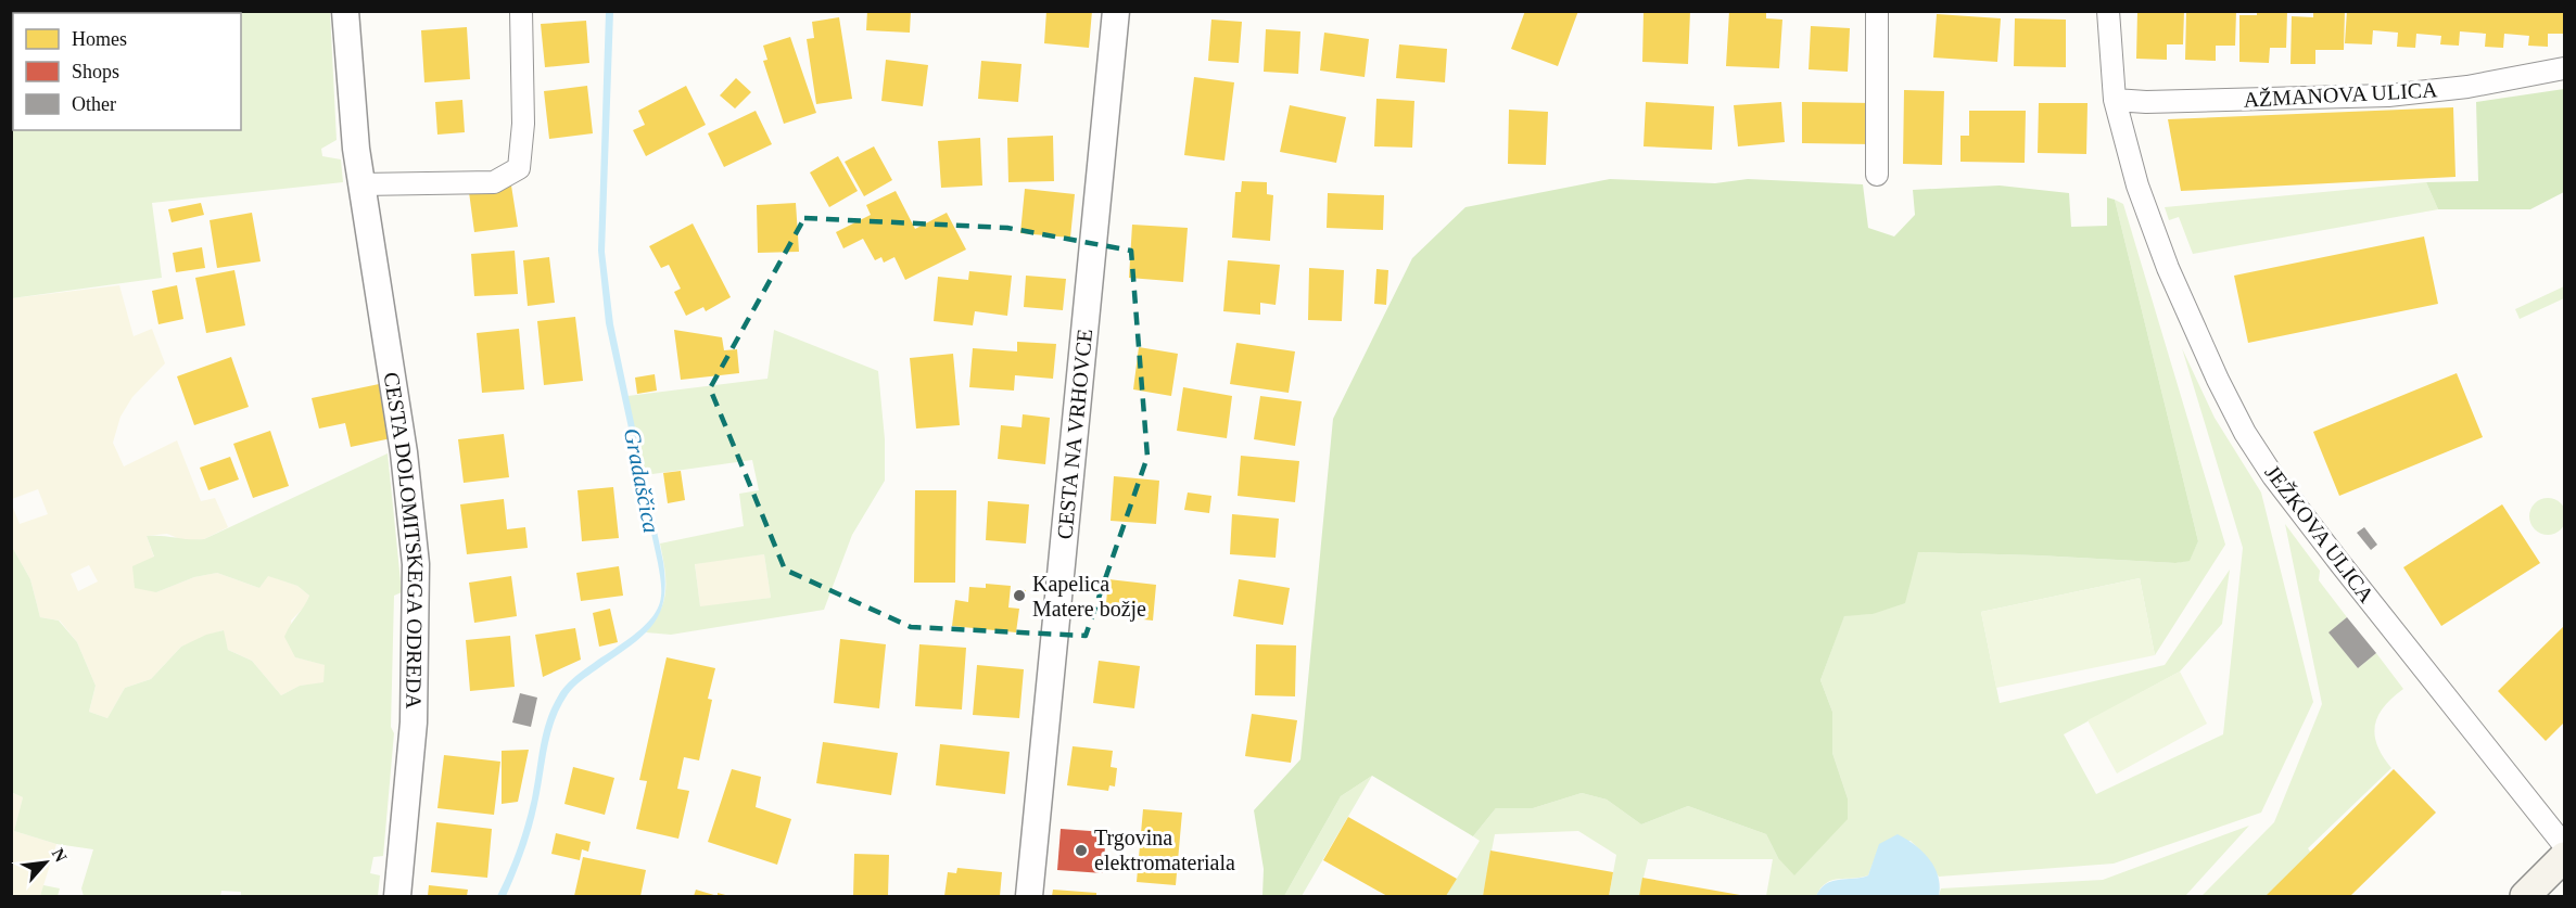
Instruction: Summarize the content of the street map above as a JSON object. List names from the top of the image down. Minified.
{"streets":{"street":["AŽMANOVA ULICA","CESTA NA VRHOVCE","JEŽKOVA ULICA","CESTA DOLOMITSKEGA ODREDA"]},"crossings":[["AŽMANOVA ULICA","JEŽKOVA ULICA"]],"water":["Gradaščica"],"places":["Kapelica Matere božje","Trgovina elektromateriala"],"legend":["Homes","Shops","Other"],"north":"top right"}
